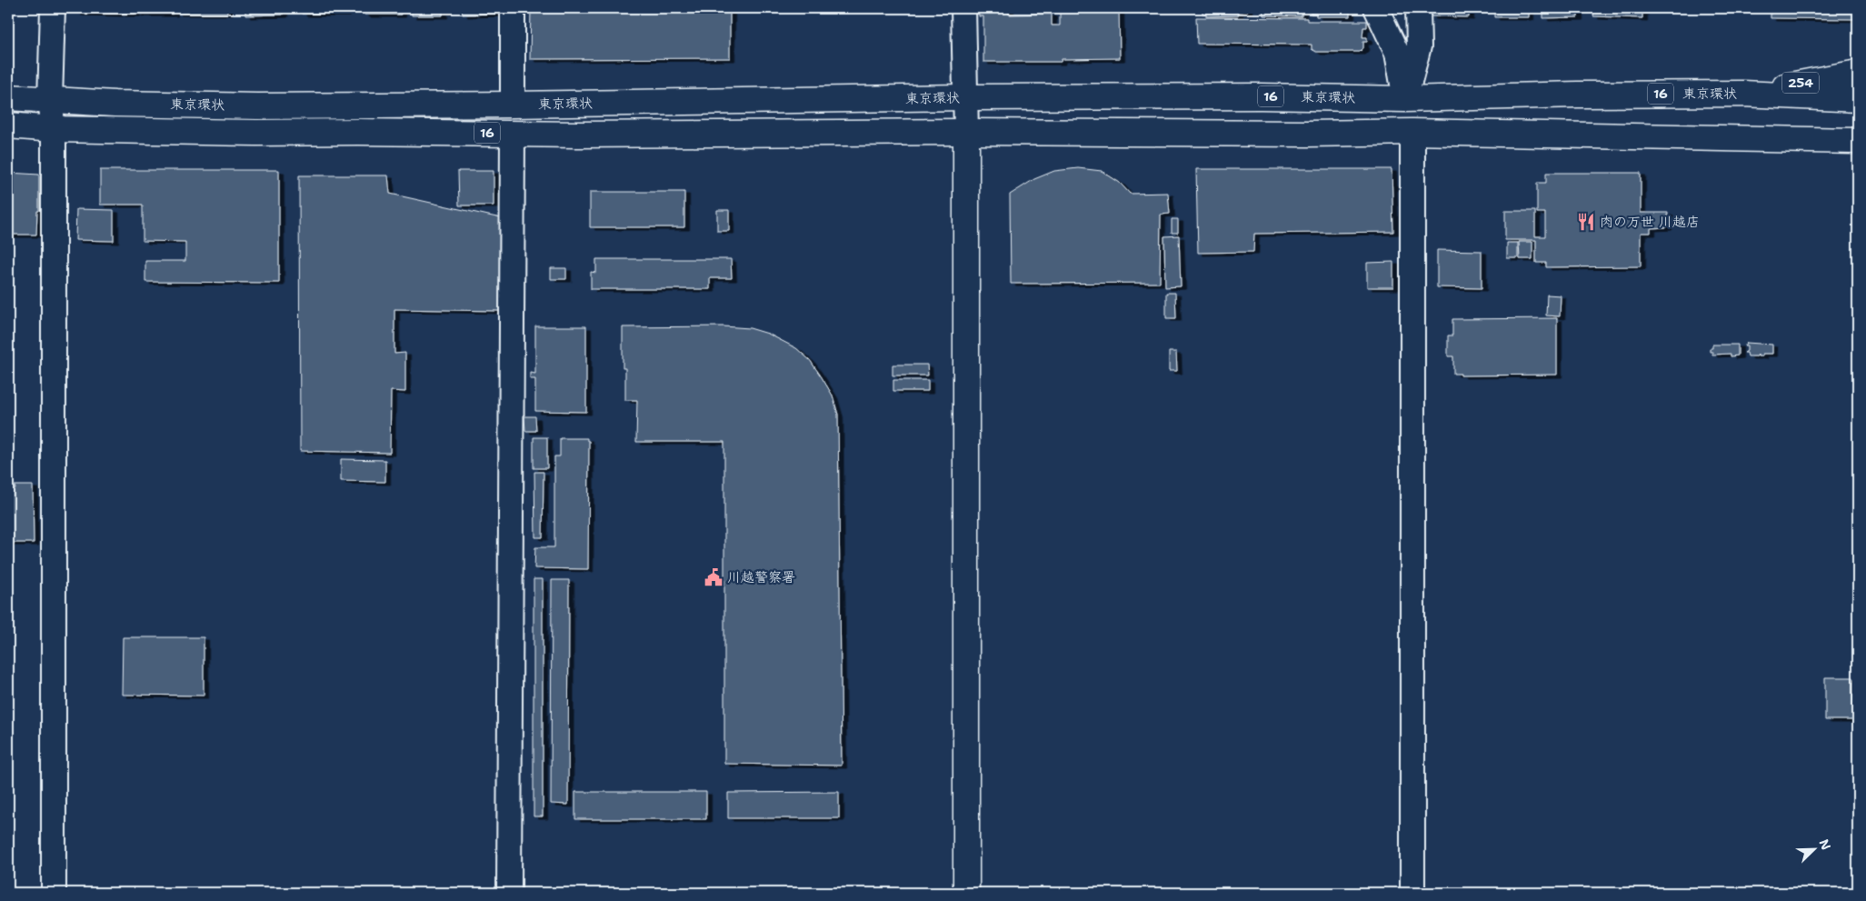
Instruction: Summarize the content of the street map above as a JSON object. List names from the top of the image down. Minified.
{"streets":{"main road":["254","16","東京環状"]},"crossings":[["254","東京環状"]],"places":{"restaurant":["肉の万世 川越店"],"public building":["川越警察署"]},"north":"top right"}
